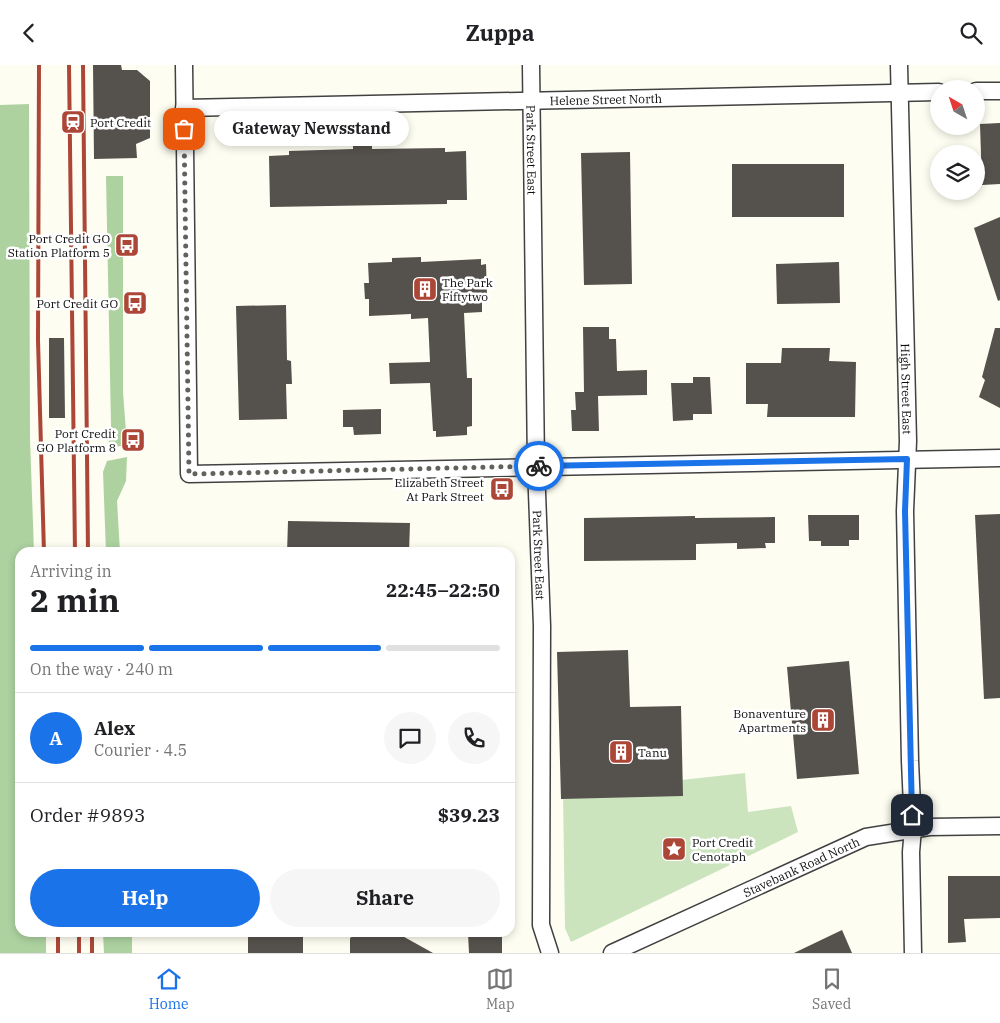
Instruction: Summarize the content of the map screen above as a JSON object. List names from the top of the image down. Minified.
{"streets":{"street":["Helene Street North","Park Street East","High Street East","Stavebank Road North"]},"crossings":[["Helene Street North","Park Street East"],["Helene Street North","High Street East"],["High Street East","Stavebank Road North"]],"places":{"station":["Port Credit"],"other":["Gateway Newsstand"],"bus stop":["Port Credit GO Station Platform 5","Port Credit GO","Port Credit GO Platform 8","Elizabeth Street At Park Street"],"building":["The Park Fiftytwo","Bonaventure Apartments","Tanu"],"place":["Port Credit Cenotaph"]},"north":"top left","page":{"header":"Zuppa","bubble":"Gateway Newsstand","heading":["2 min","Arriving in","22:45–22:50"],"panel":["Alex","Courier · 4.5","Order #9893","$39.23"],"bar":"On the way · 240 m","round":"A","buttons":["Help","Share"],"tabs":["Home","Map","Saved"]}}
